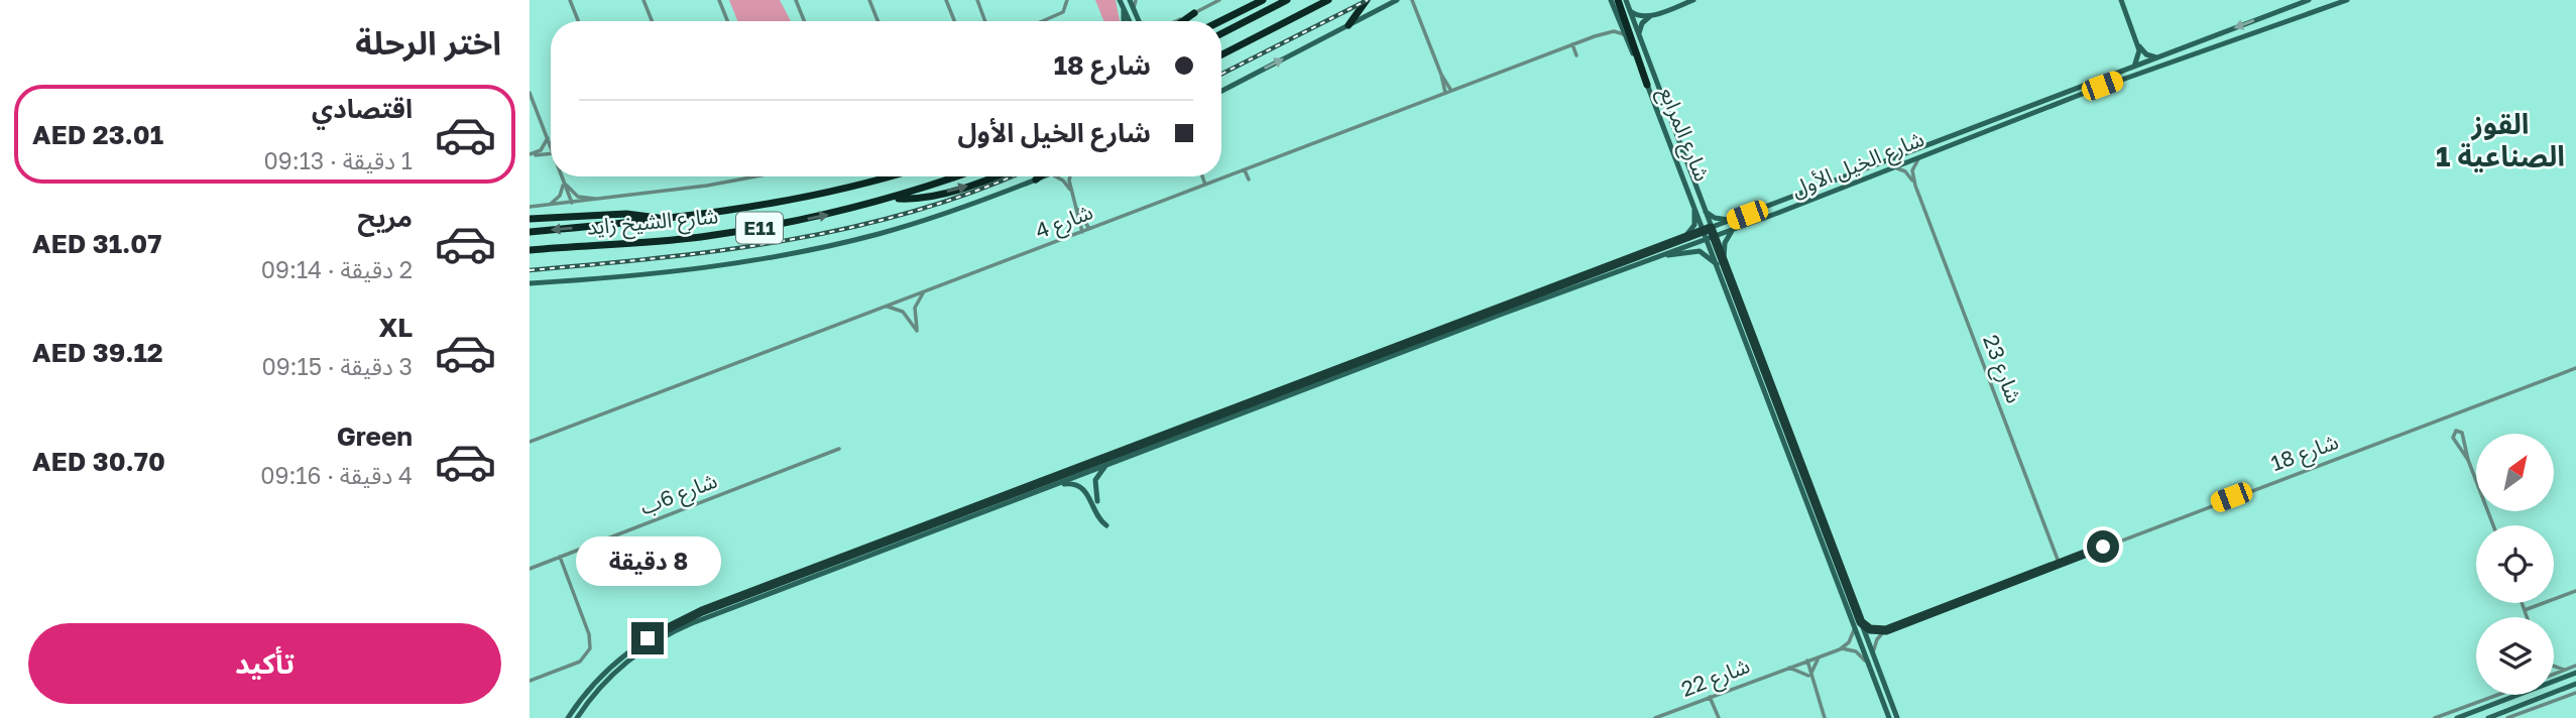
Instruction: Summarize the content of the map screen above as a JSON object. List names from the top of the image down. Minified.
{"streets":{"highway":["شارع الشيخ زايد","E11"],"main road":["شارع المرابع","شارع الخيل الأول"],"street":["شارع 4","شارع 23","شارع 18","شارع 6ب","شارع 22"]},"crossings":[["شارع المرابع","شارع الخيل الأول"],["شارع 23","شارع 18"]],"districts":["القوز الصناعية 1"],"north":"top right","page":{"heading":"اختر الرحلة","banner":["شارع 18","شارع الخيل الأول"],"list":[{"name":"اقتصادي","note":"1 دقيقة · 09:13","value":"AED 23.01"},{"name":"مريح","note":"2 دقيقة · 09:14","value":"AED 31.07"},{"name":"XL","note":"3 دقيقة · 09:15","value":"AED 39.12"},{"name":"Green","note":"4 دقيقة · 09:16","value":"AED 30.70"}],"bubble":"8 دقيقة","buttons":"تأكيد"}}
